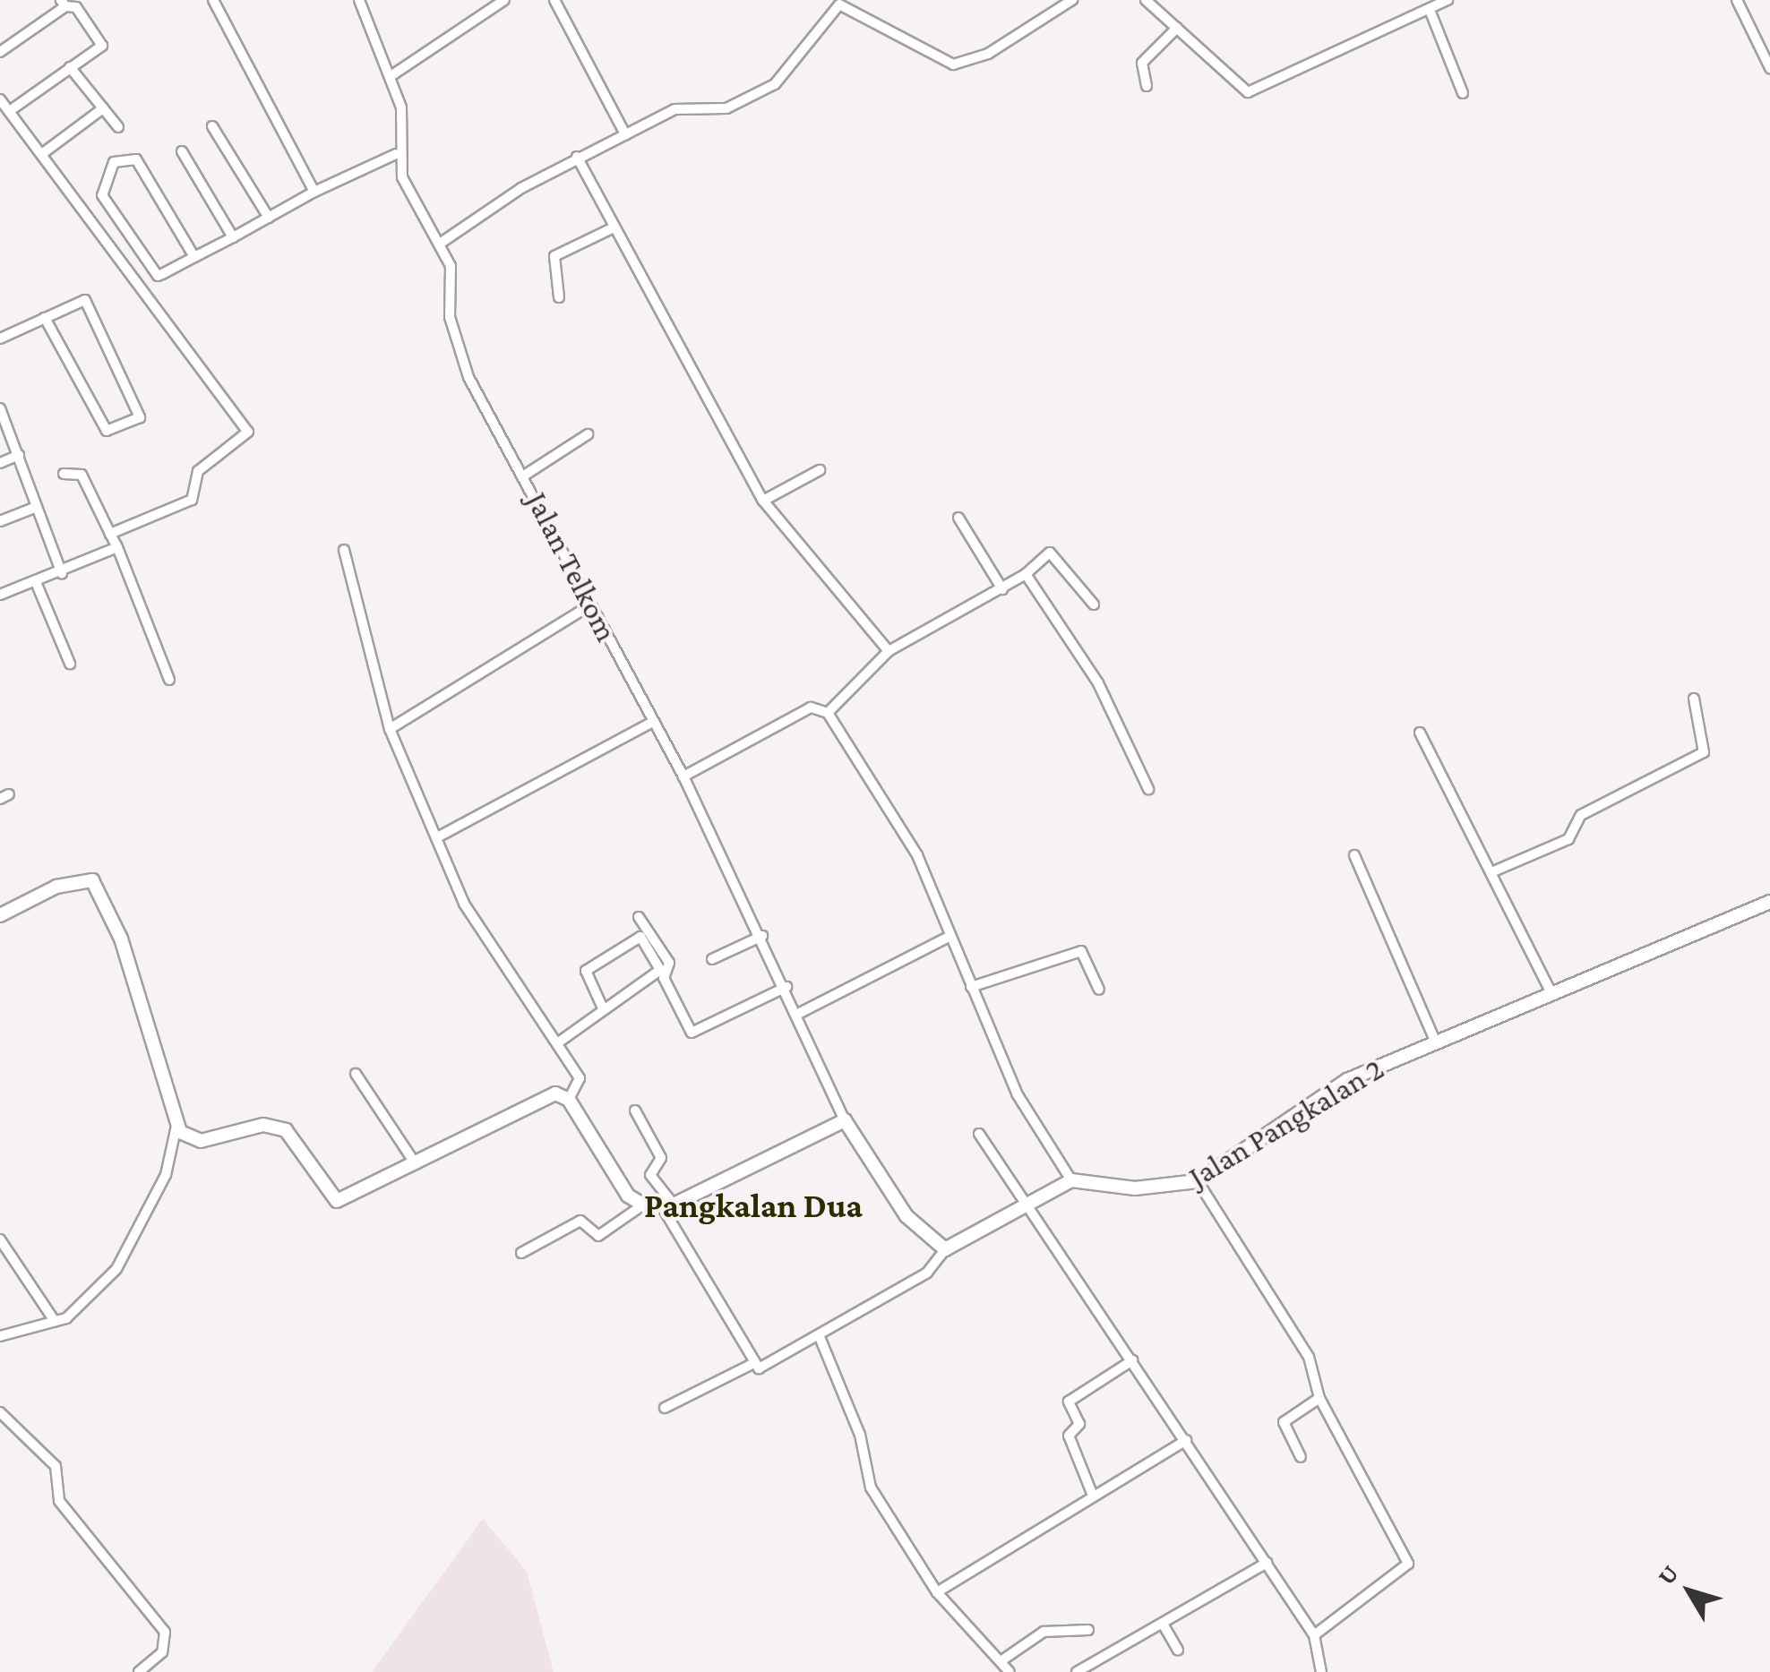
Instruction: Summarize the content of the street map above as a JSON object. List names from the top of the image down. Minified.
{"streets":{"street":["Jalan Telkom","Jalan Pangkalan 2"]},"districts":["Pangkalan Dua"],"north":"top left"}
